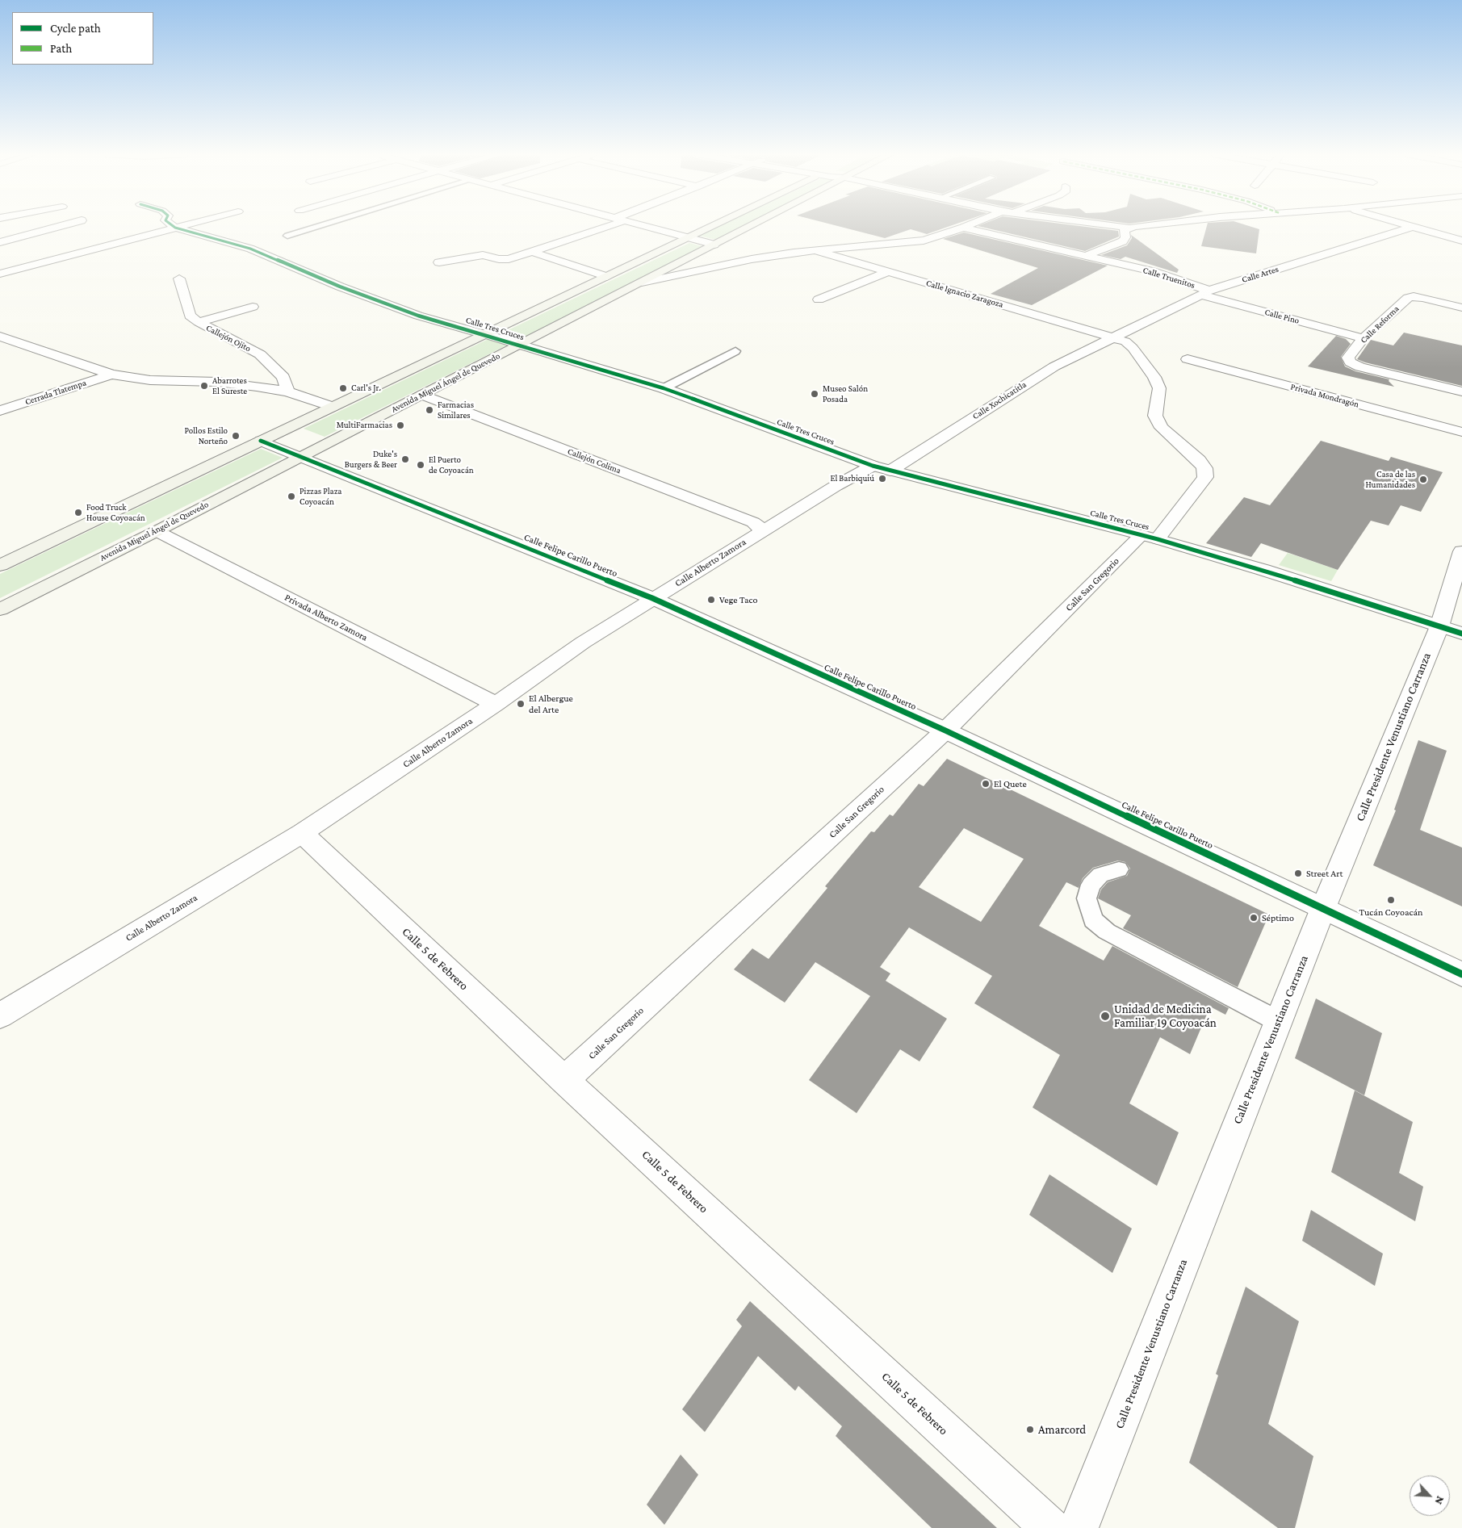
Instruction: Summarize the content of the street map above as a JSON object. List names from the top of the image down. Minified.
{"streets":{"main road":["Avenida Miguel Ángel de Quevedo"],"street":["Calle Artes","Calle Truenitos","Calle Ignacio Zaragoza","Calle Pino","Calle Reforma","Calle Tres Cruces","Callejón Ojito","Cerrada Tlatempa","Privada Mondragón","Calle Xochicatitla","Callejón Colima","Calle Felipe Carillo Puerto","Calle Alberto Zamora","Calle San Gregorio","Privada Alberto Zamora","Calle Presidente Venustiano Carranza","Calle 5 de Febrero"]},"crossings":[["Calle Artes","Calle Truenitos"],["Calle Artes","Calle Ignacio Zaragoza"],["Calle Artes","Calle Pino"],["Calle Artes","Calle Xochicatitla"],["Calle Truenitos","Calle Pino"],["Calle Ignacio Zaragoza","Calle Tres Cruces"],["Calle Ignacio Zaragoza","Calle Xochicatitla"],["Calle Ignacio Zaragoza","Calle San Gregorio"],["Calle Pino","Calle Reforma"],["Calle Tres Cruces","Avenida Miguel Ángel de Quevedo"],["Calle Tres Cruces","Calle Xochicatitla"],["Calle Tres Cruces","Calle Alberto Zamora"],["Calle Tres Cruces","Calle San Gregorio"],["Calle Tres Cruces","Calle Presidente Venustiano Carranza"],["Avenida Miguel Ángel de Quevedo","Callejón Colima"],["Avenida Miguel Ángel de Quevedo","Calle Felipe Carillo Puerto"],["Avenida Miguel Ángel de Quevedo","Privada Alberto Zamora"],["Callejón Colima","Calle Alberto Zamora"],["Calle Felipe Carillo Puerto","Calle Alberto Zamora"],["Calle Felipe Carillo Puerto","Calle San Gregorio"],["Calle Felipe Carillo Puerto","Calle Presidente Venustiano Carranza"],["Calle Alberto Zamora","Privada Alberto Zamora"],["Calle Alberto Zamora","Calle 5 de Febrero"],["Calle San Gregorio","Calle 5 de Febrero"]],"places":["Abarrotes El Sureste","Carl's Jr.","Museo Salón Posada","Farmacias Similares","MultiFarmacias","Pollos Estilo Norteño","Duke's Burgers & Beer","El Puerto de Coyoacán","El Barbiquiú","Casa de las Humanidades","Pizzas Plaza Coyoacán","Food Truck House Coyoacán","Vege Taco","El Albergue del Arte","El Quete","Street Art","Tucán Coyoacán","Séptimo","Unidad de Medicina Familiar 19 Coyoacán","Amarcord"],"legend":["Cycle path","Path"],"north":"bottom right"}
